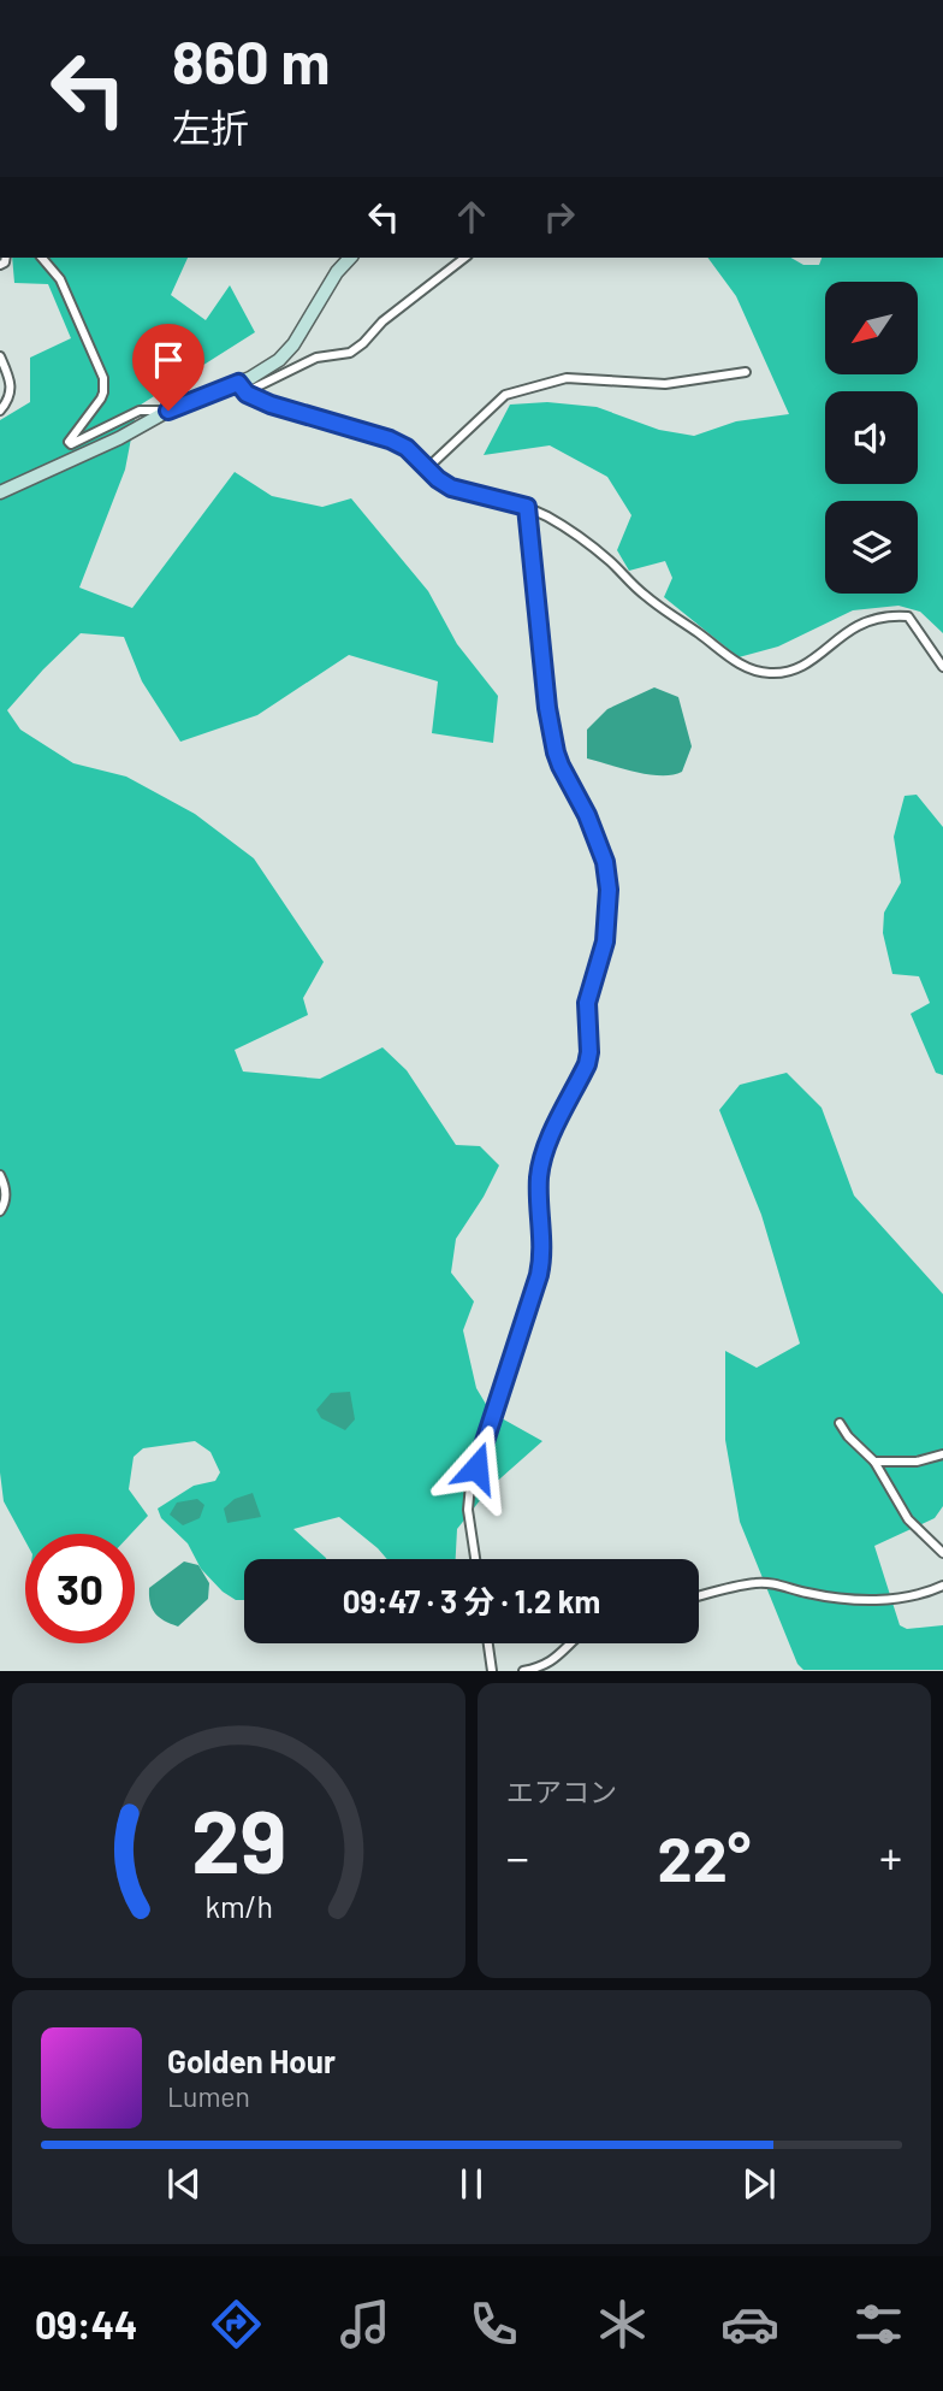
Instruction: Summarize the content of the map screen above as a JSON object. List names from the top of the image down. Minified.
{"north":"bottom left","page":{"turn":["860 m","左折"],"limit":"30","trip":"09:47 · 3 分 · 1.2 km","tile":"エアコン","heat":["−","22°","+"],"song":["Golden Hour","Lumen"],"tabs":"09:44","gauge":["29","km/h"]}}
